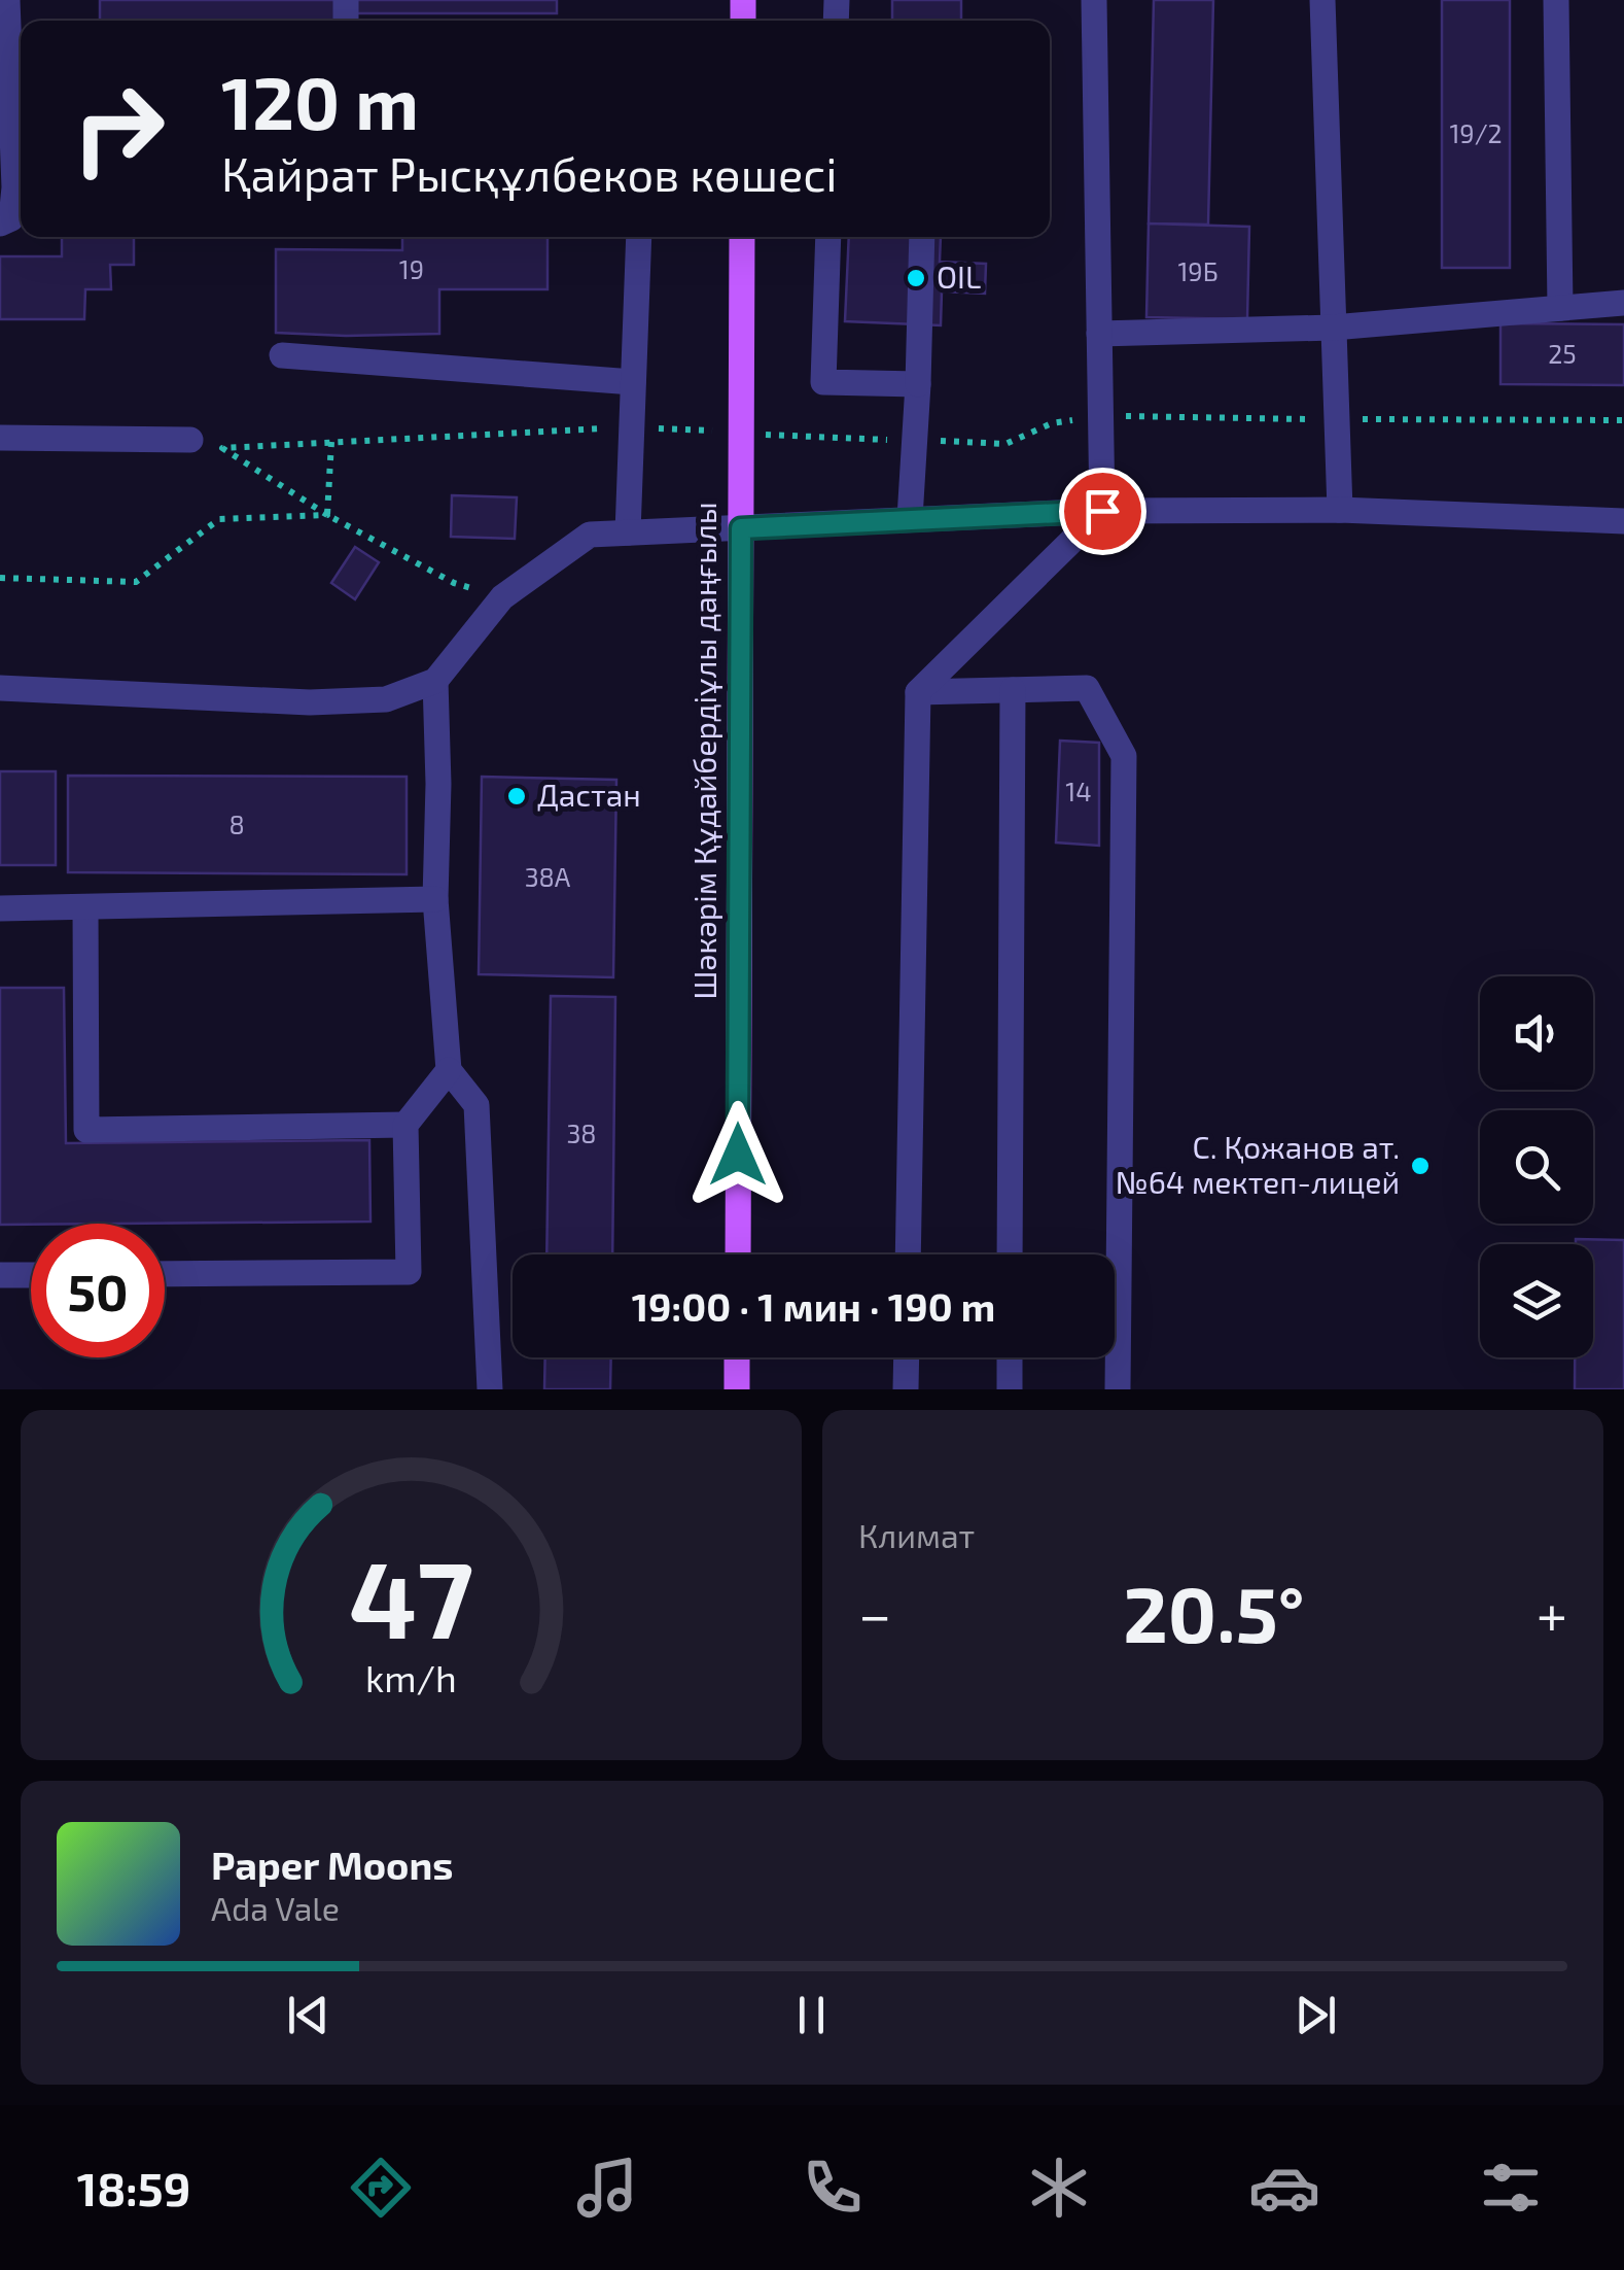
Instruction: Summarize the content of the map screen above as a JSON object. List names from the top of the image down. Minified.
{"streets":{"main road":["Шәкәрім Құдайбердіұлы даңғылы"]},"places":["OIL","Дастан","С. Қожанов ат. №64 мектеп-лицей"],"house_numbers":["19/2","19","19Б","25","14","8","38А","38"],"page":{"turn":["120 m","Қайрат Рысқұлбеков көшесі"],"limit":"50","trip":"19:00 · 1 мин · 190 m","tile":"Климат","heat":["−","20.5°","+"],"song":["Paper Moons","Ada Vale"],"tabs":"18:59","gauge":["47","km/h"]}}
